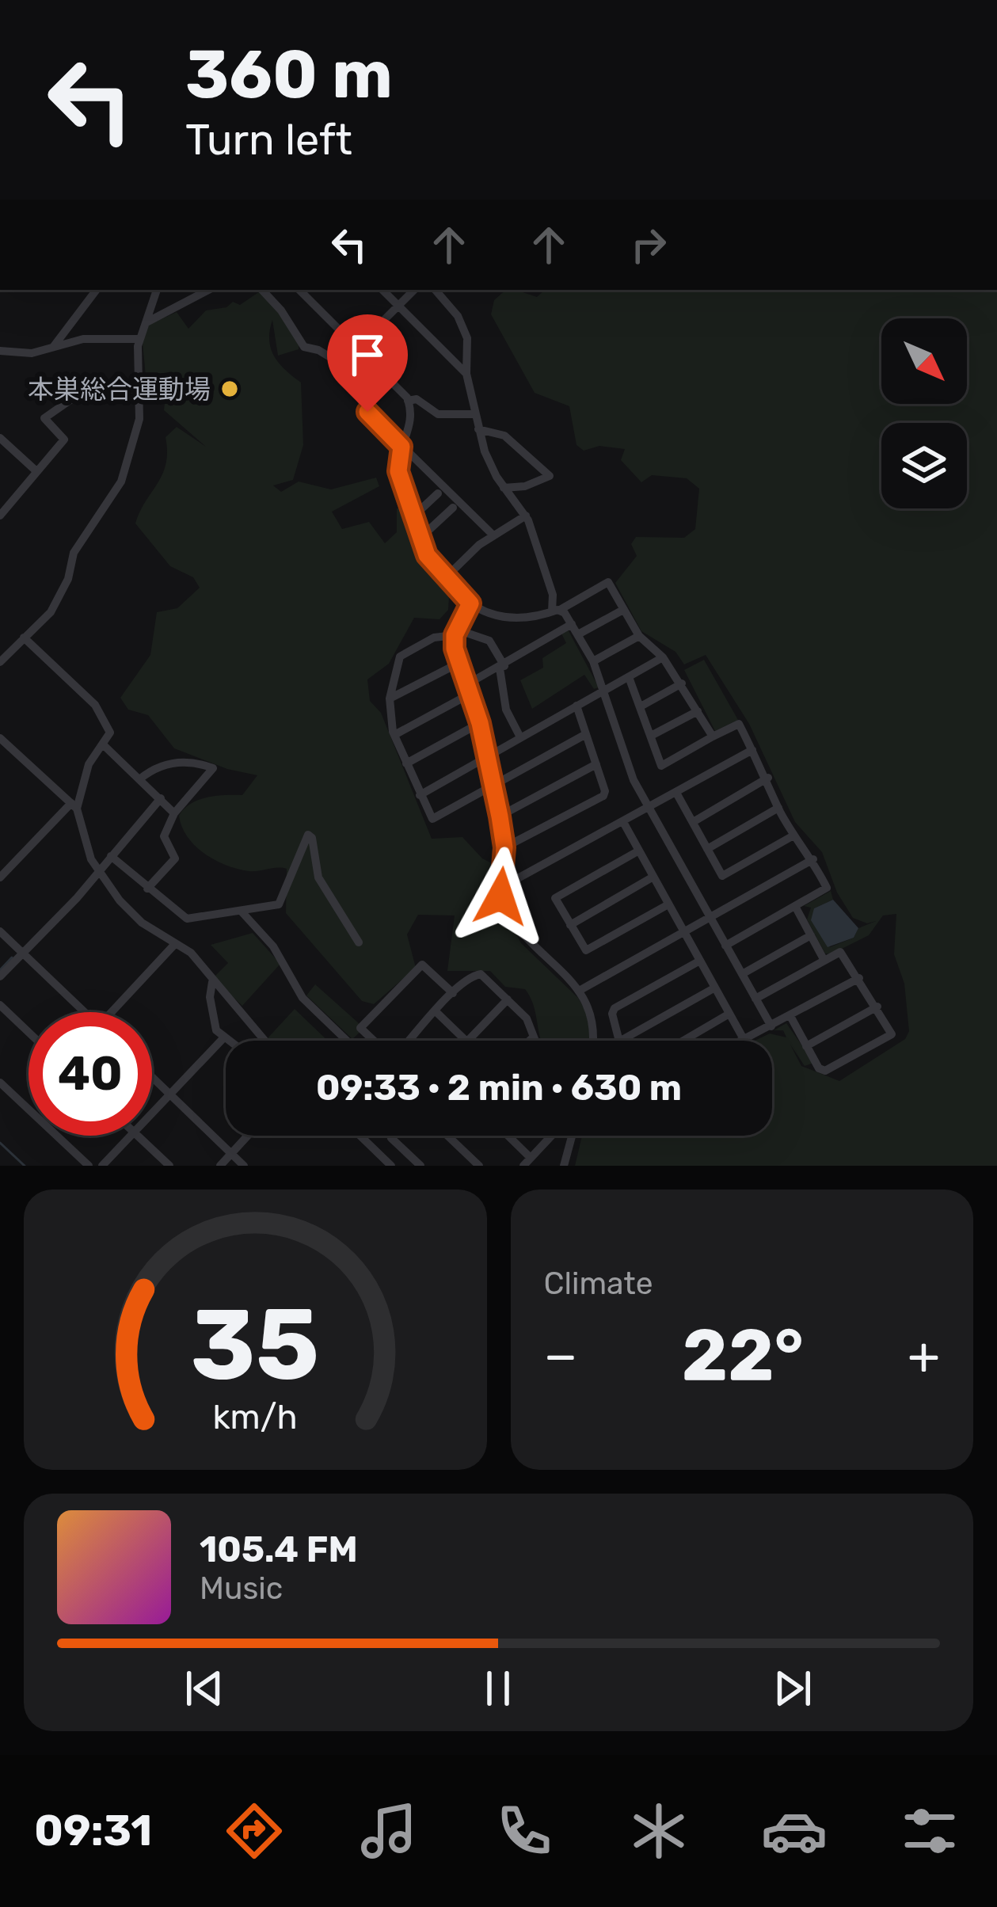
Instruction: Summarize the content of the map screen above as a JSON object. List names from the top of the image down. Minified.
{"places":["本巣総合運動場"],"north":"bottom right","page":{"turn":["360 m","Turn left"],"limit":"40","trip":"09:33 · 2 min · 630 m","tile":"Climate","heat":["−","22°","+"],"song":["105.4 FM","Music"],"tabs":"09:31","gauge":["35","km/h"]}}
